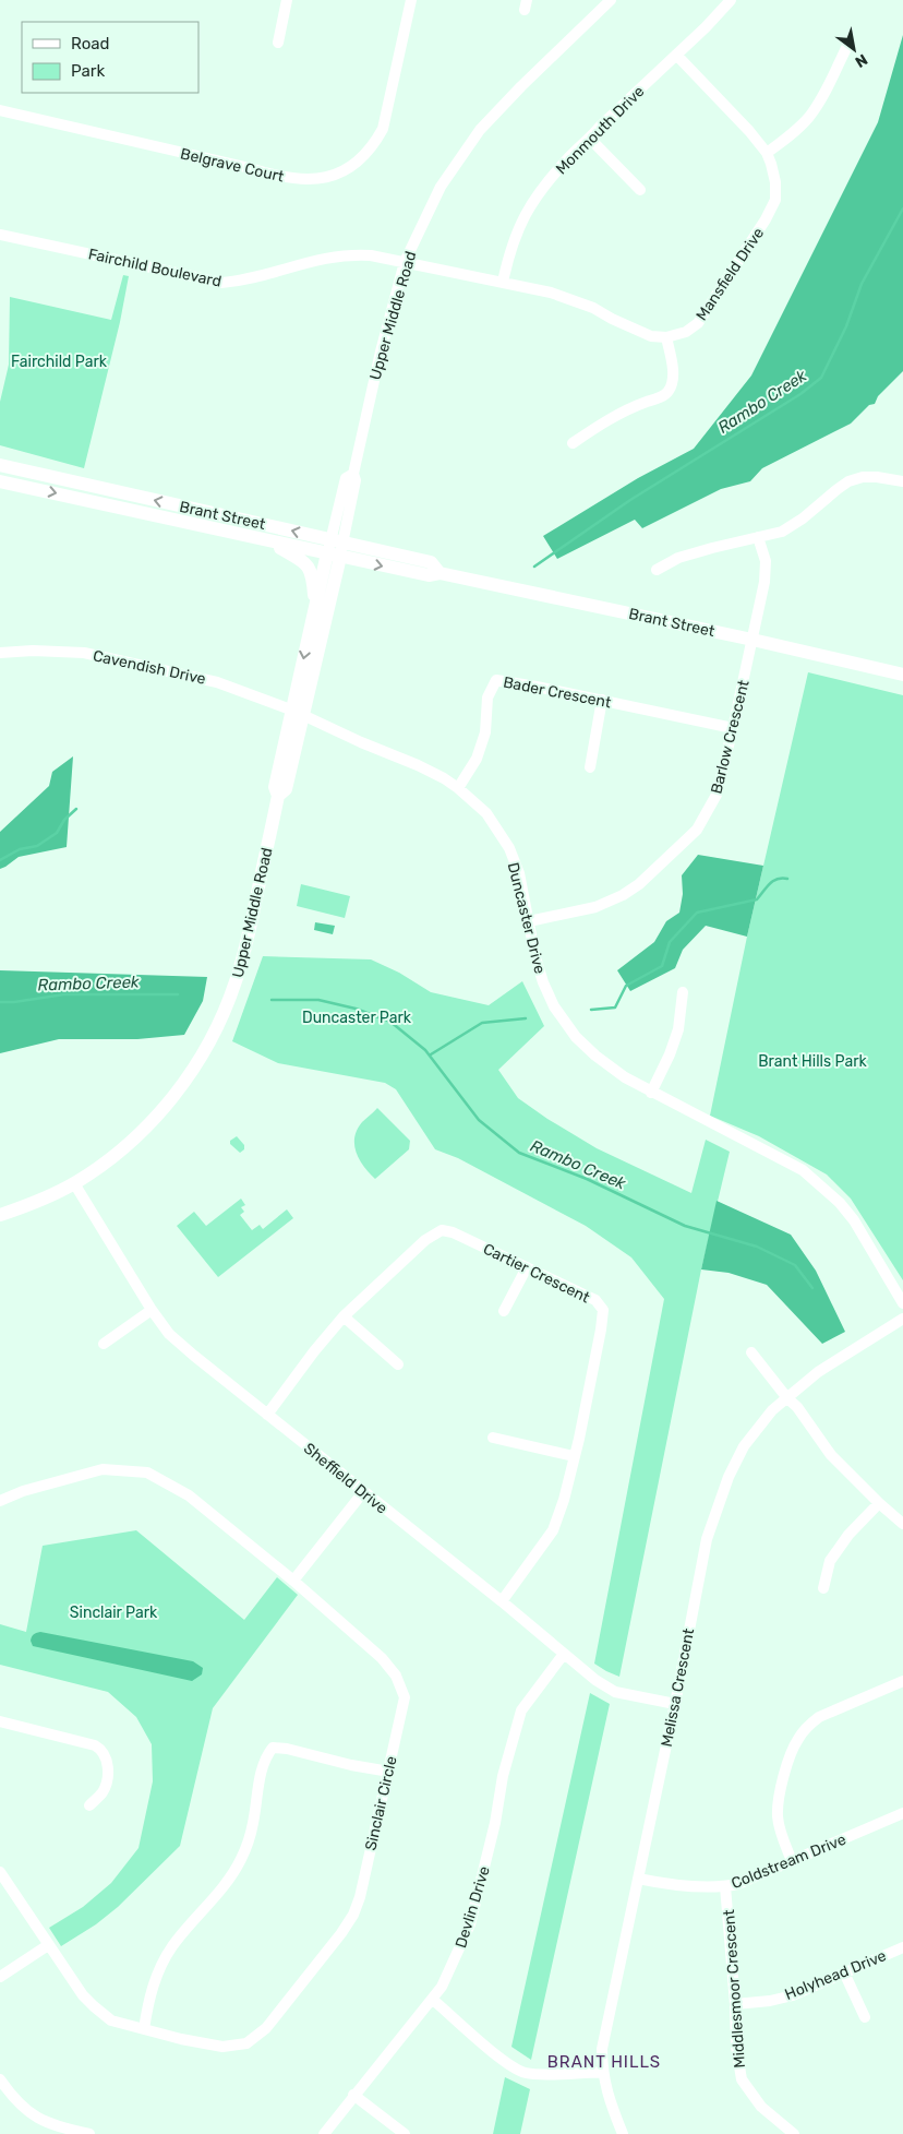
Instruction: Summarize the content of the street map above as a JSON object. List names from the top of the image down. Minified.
{"streets":{"main road":["Upper Middle Road","Brant Street"],"street":["Monmouth Drive","Belgrave Court","Fairchild Boulevard","Mansfield Drive","Cavendish Drive","Bader Crescent","Barlow Crescent","Duncaster Drive","Cartier Crescent","Sheffield Drive","Melissa Crescent","Sinclair Circle","Coldstream Drive","Devlin Drive","Holyhead Drive","Middlesmoor Crescent"]},"crossings":[["Monmouth Drive","Mansfield Drive"],["Fairchild Boulevard","Upper Middle Road"],["Upper Middle Road","Brant Street"],["Upper Middle Road","Cavendish Drive"],["Upper Middle Road","Duncaster Drive"],["Upper Middle Road","Sheffield Drive"],["Brant Street","Barlow Crescent"],["Cavendish Drive","Duncaster Drive"],["Bader Crescent","Barlow Crescent"],["Bader Crescent","Duncaster Drive"],["Barlow Crescent","Duncaster Drive"],["Cartier Crescent","Sheffield Drive"],["Sheffield Drive","Melissa Crescent"],["Sheffield Drive","Devlin Drive"],["Melissa Crescent","Coldstream Drive"],["Coldstream Drive","Middlesmoor Crescent"],["Holyhead Drive","Middlesmoor Crescent"]],"districts":["BRANT HILLS"],"water":["Rambo Creek"],"parks":["Fairchild Park","Duncaster Park","Brant Hills Park","Sinclair Park"],"legend":["Road","Park"],"north":"bottom right"}
